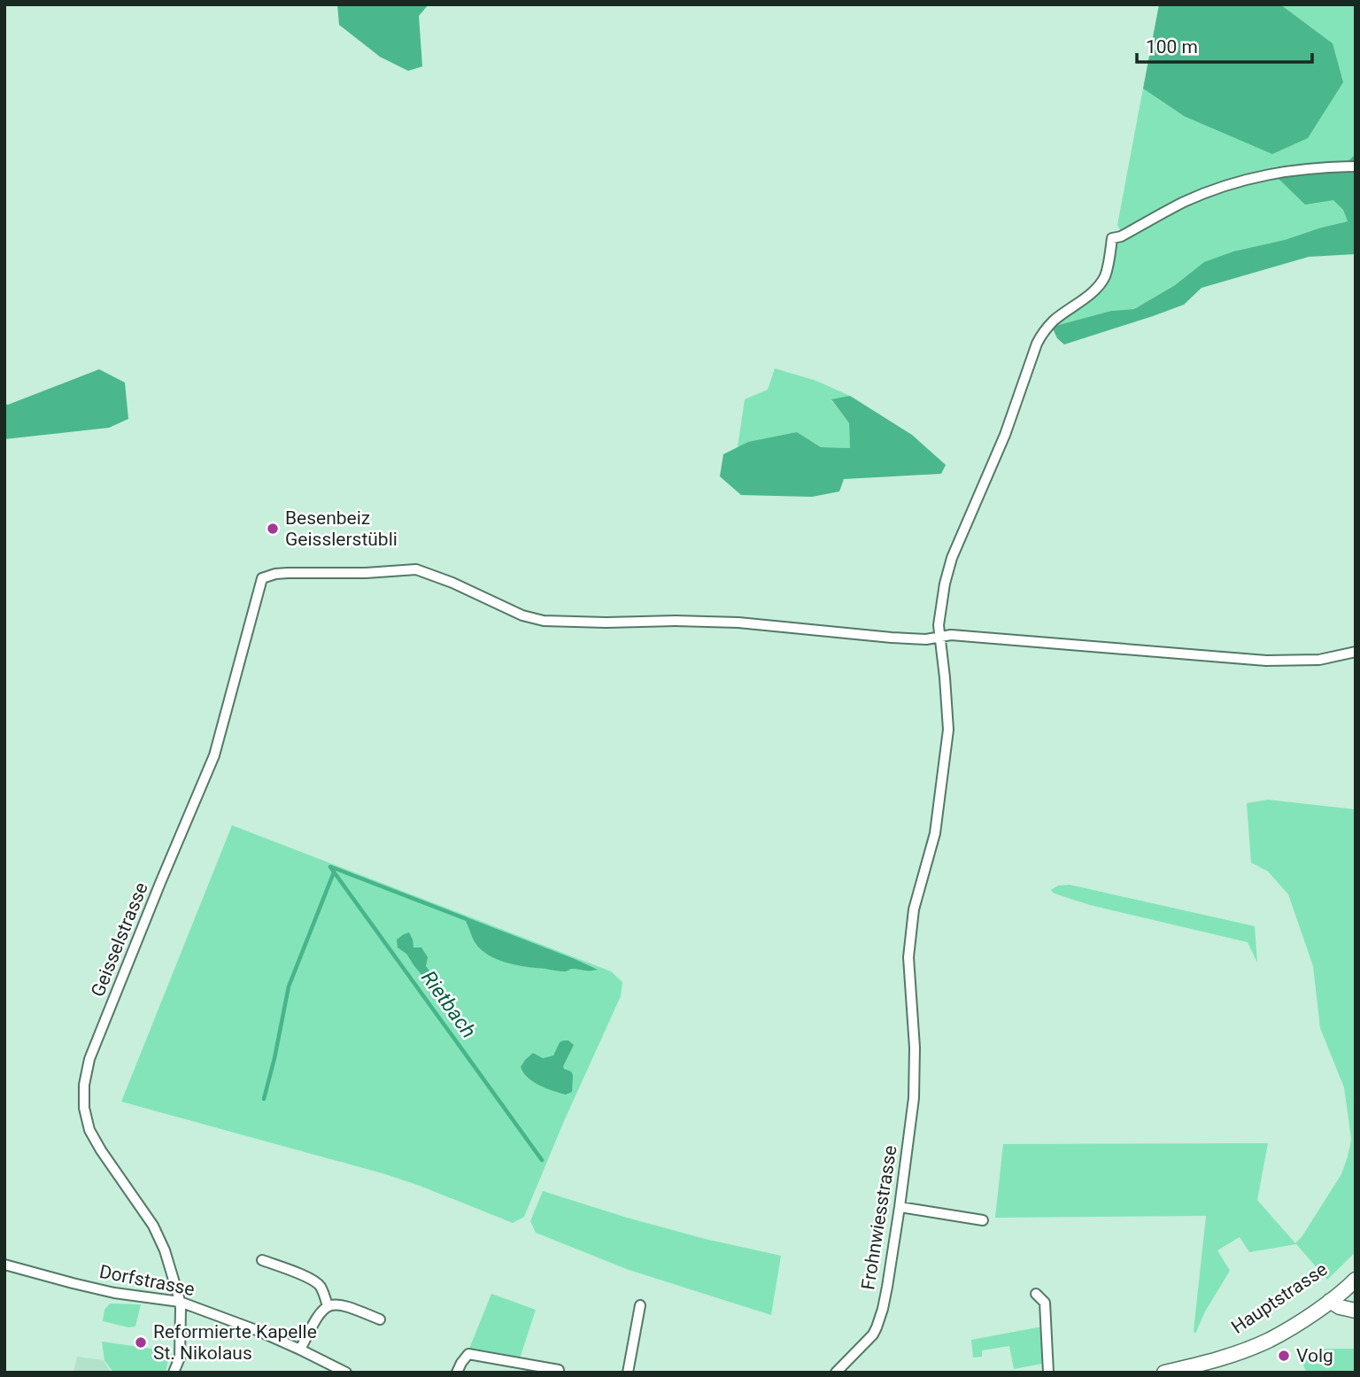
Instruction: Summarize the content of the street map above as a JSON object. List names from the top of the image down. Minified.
{"streets":{"main road":["Hauptstrasse"],"street":["Geisselstrasse","Frohnwiesstrasse","Dorfstrasse"]},"crossings":[["Geisselstrasse","Frohnwiesstrasse"],["Geisselstrasse","Dorfstrasse"]],"water":["Rietbach"],"places":["Besenbeiz Geisslerstübli","Reformierte Kapelle St. Nikolaus","Volg"],"scale_bar":"100 m"}
